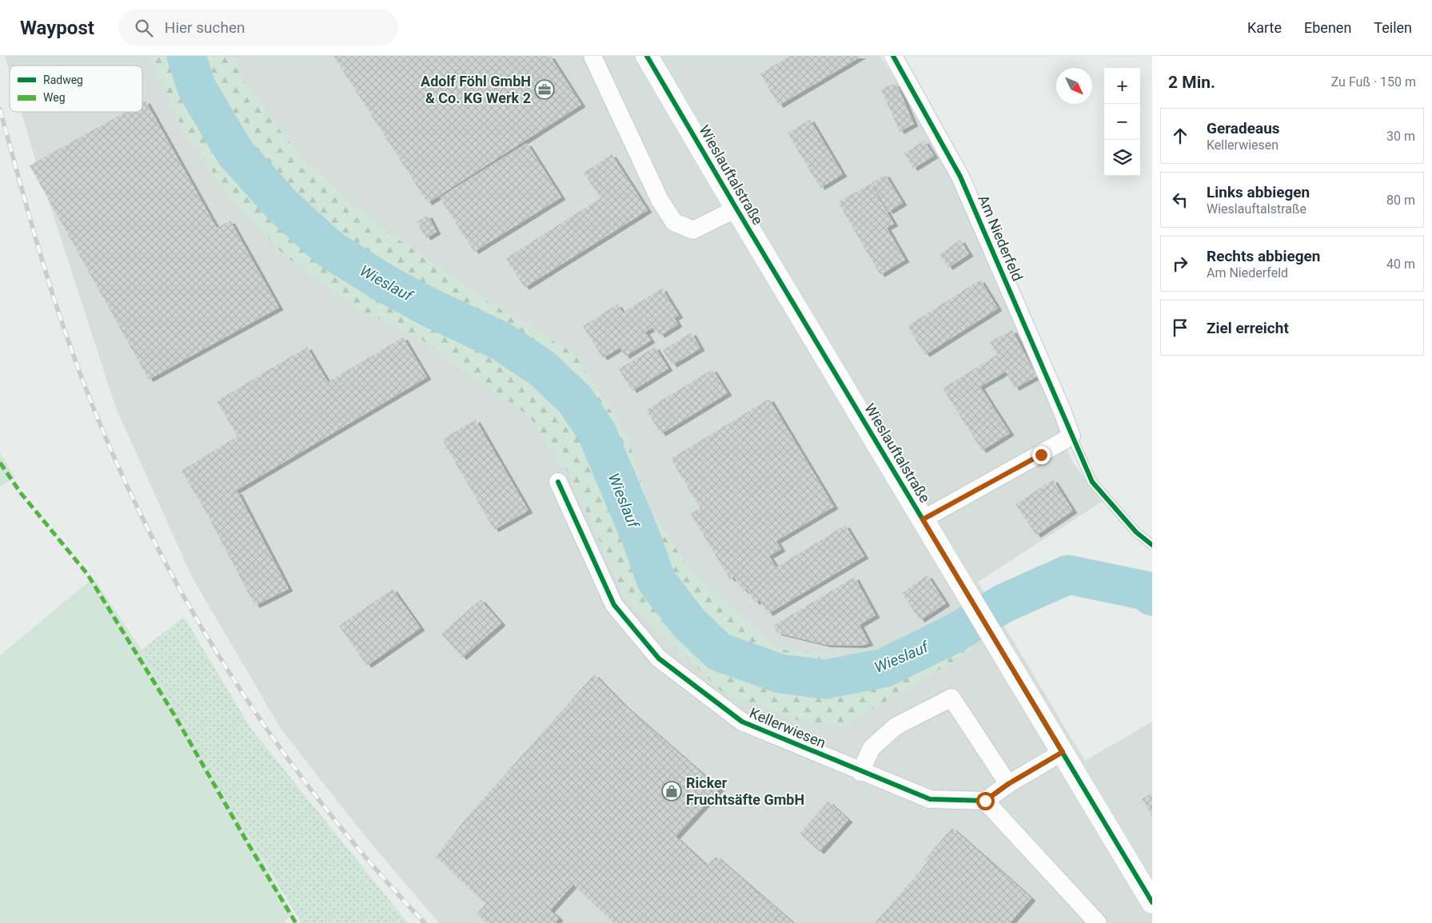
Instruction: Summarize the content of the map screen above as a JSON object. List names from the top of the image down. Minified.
{"streets":{"street":["Wieslauftalstraße","Am Niederfeld","Kellerwiesen"]},"water":["Wieslauf"],"places":{"office":["Adolf Föhl GmbH & Co. KG Werk 2"],"shop":["Ricker Fruchtsäfte GmbH"]},"legend":["Radweg","Weg"],"north":"bottom right","page":{"header":"Waypost","search":"Hier suchen","nav":["Karte","Ebenen","Teilen"],"heading":["2 Min.","Zu Fuß · 150 m"],"map_buttons":["+","−"],"list":[["Geradeaus","Kellerwiesen","30 m"],["Links abbiegen","Wieslauftalstraße","80 m"],["Rechts abbiegen","Am Niederfeld","40 m"],"Ziel erreicht"]}}
